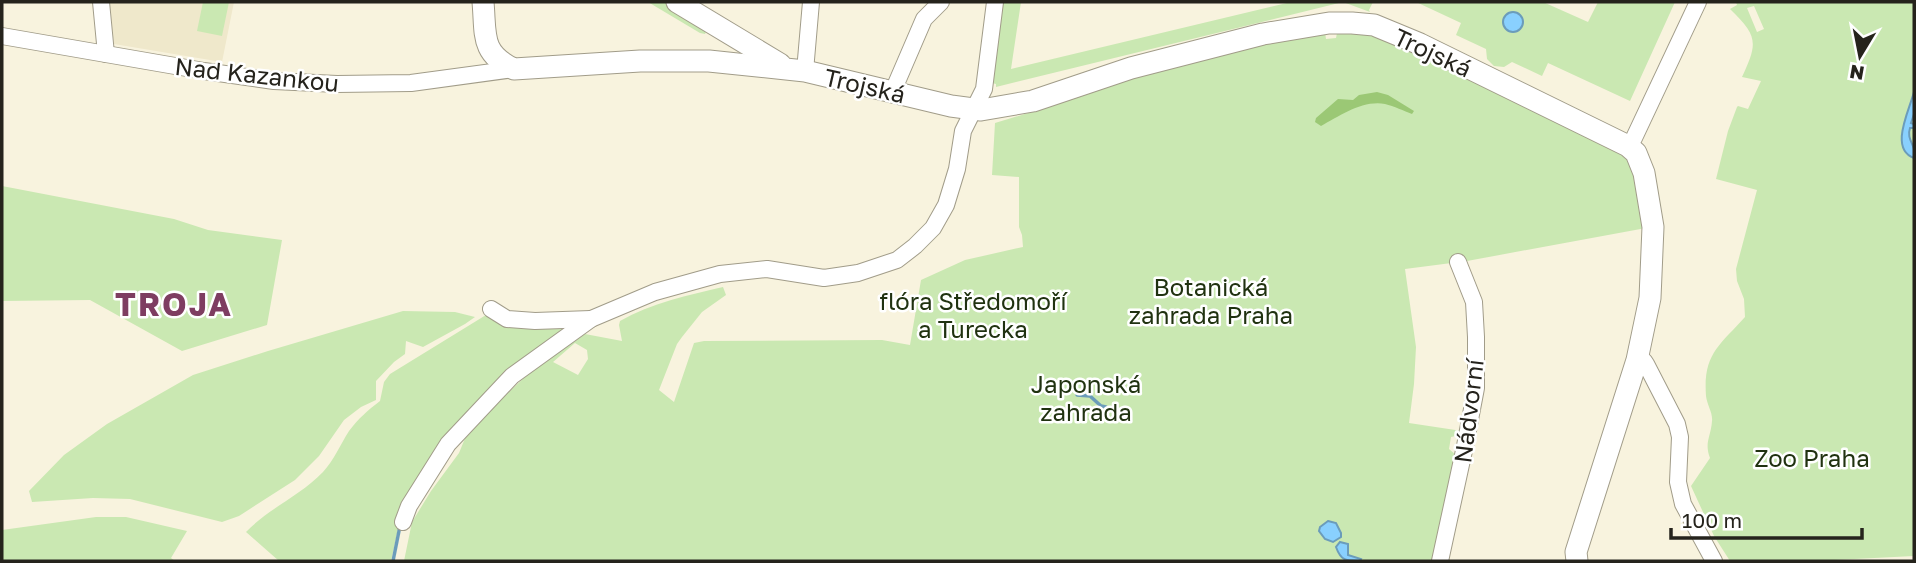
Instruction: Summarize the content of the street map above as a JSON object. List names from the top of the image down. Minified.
{"streets":{"street":["Trojská","Nad Kazankou","Nádvorní"]},"crossings":[["Trojská","Nad Kazankou"]],"districts":["TROJA"],"parks":["Botanická zahrada Praha","flóra Středomoří a Turecka","Japonská zahrada","Zoo Praha"],"scale_bar":"100 m","north":"bottom"}
